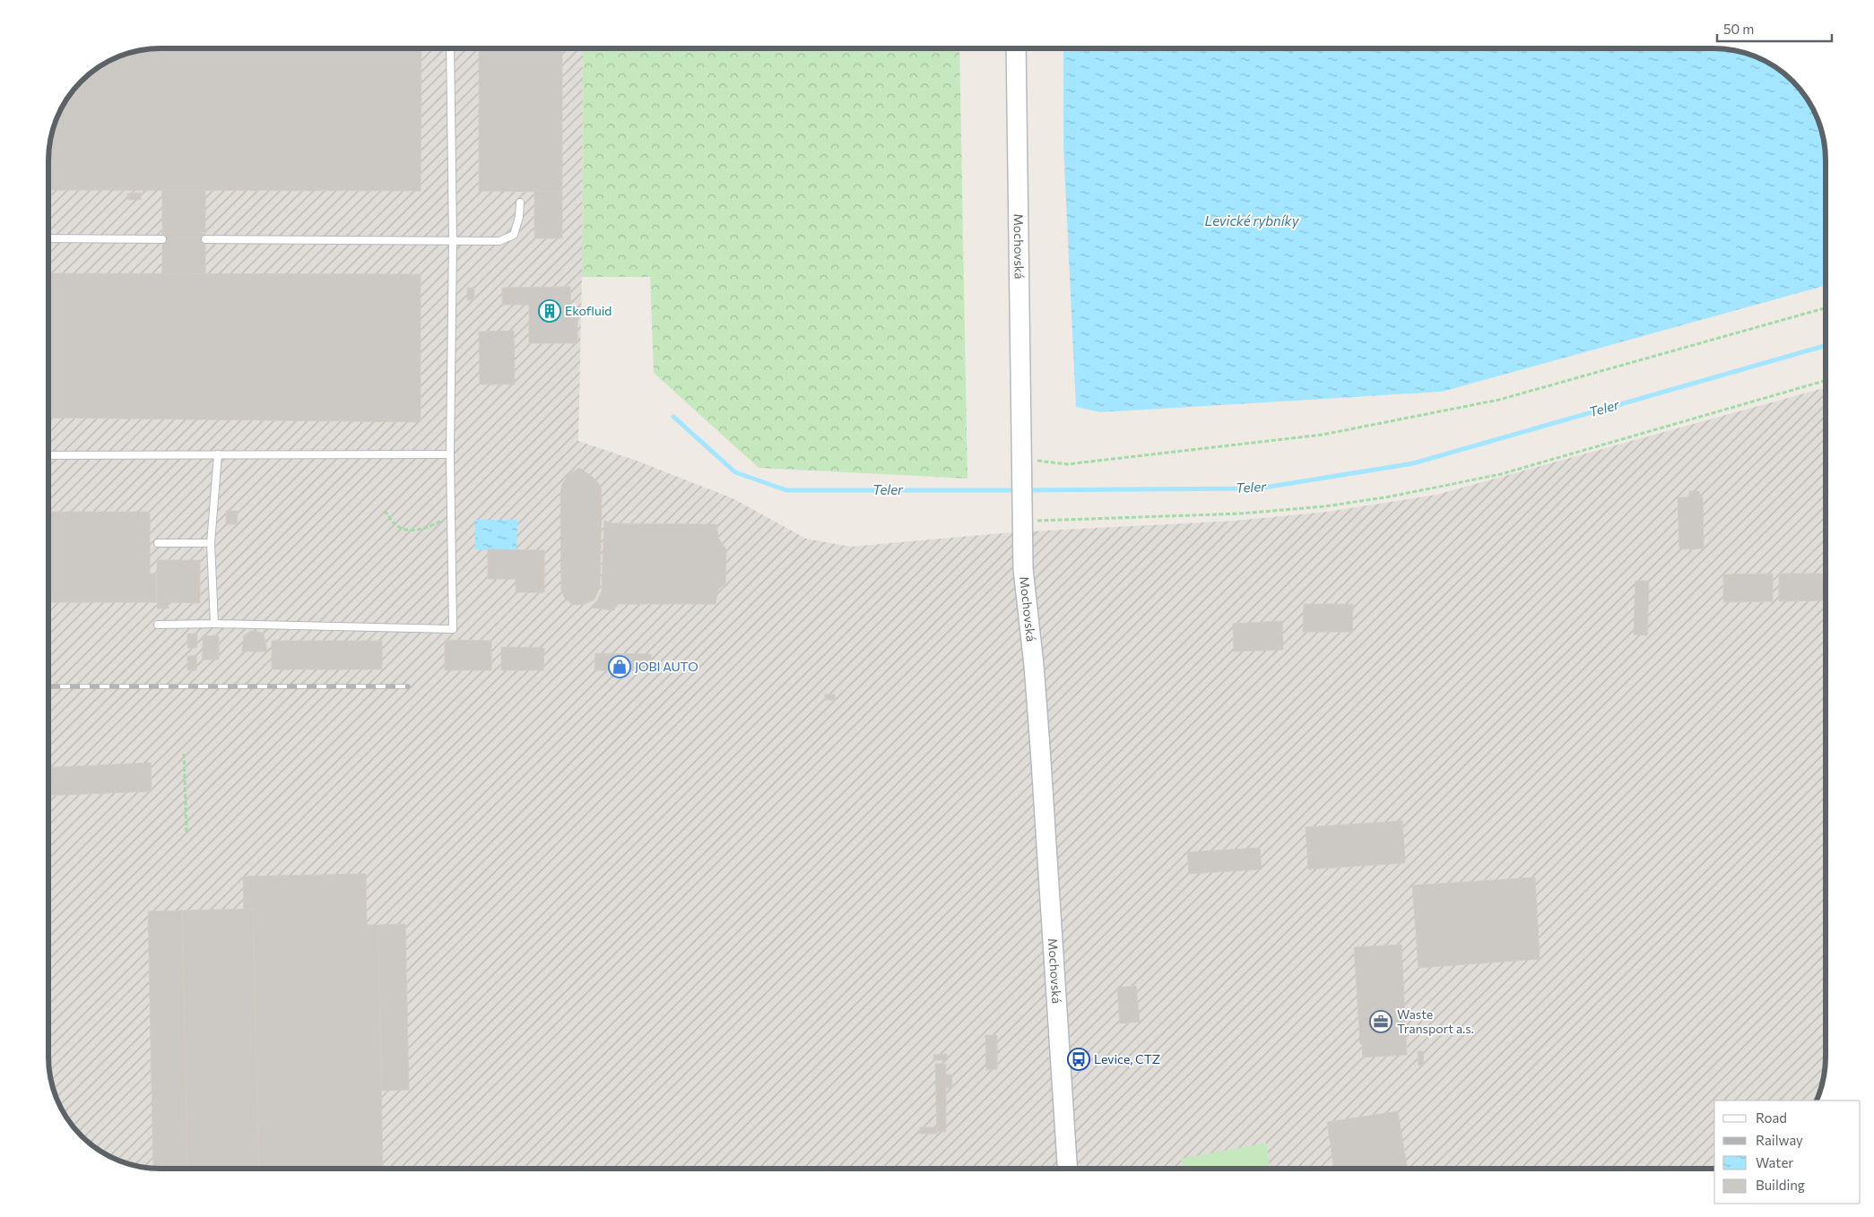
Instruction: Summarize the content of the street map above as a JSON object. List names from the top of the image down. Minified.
{"streets":{"street":["Mochovská"]},"water":["Levické rybníky","Teler"],"places":{"building":["Ekofluid"],"shop":["JOBI AUTO"],"office":["Waste Transport a.s."],"bus stop":["Levice, CTZ"]},"legend":["Road","Railway","Water","Building"],"scale_bar":"50 m"}
